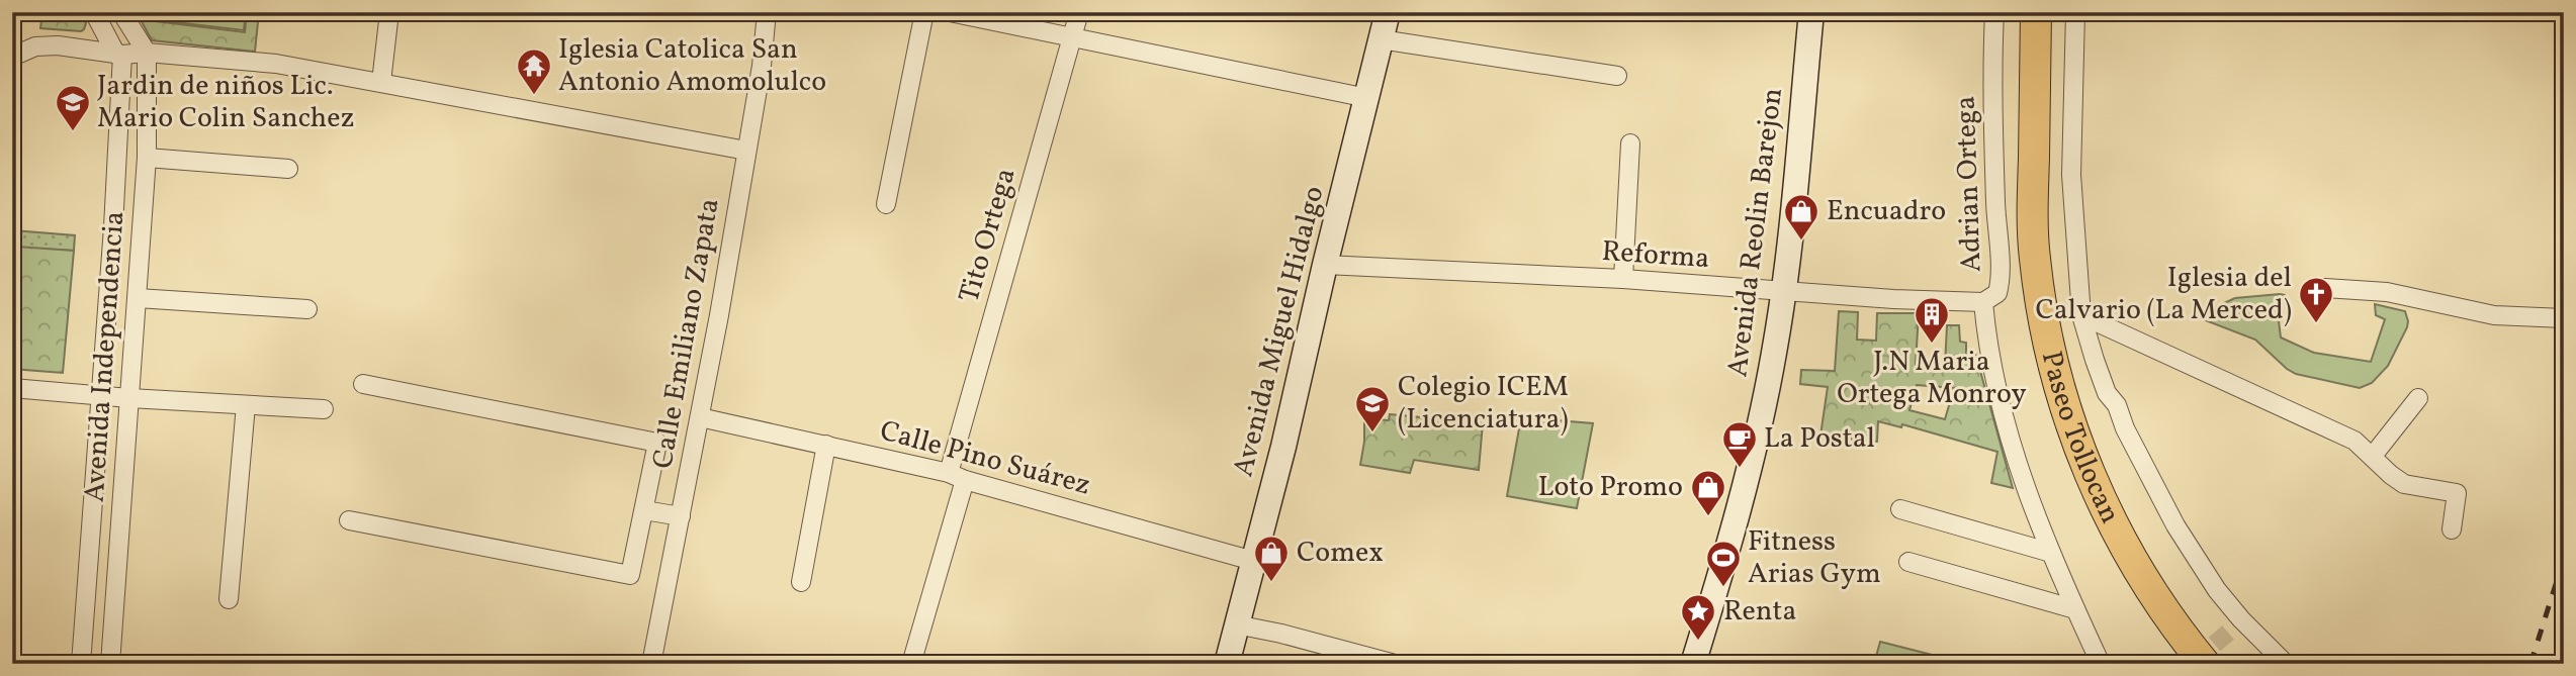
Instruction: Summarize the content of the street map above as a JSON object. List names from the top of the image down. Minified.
{"streets":{"highway":["Paseo Tollocan"],"main road":["Avenida Reolin Barejon","Avenida Miguel Hidalgo"],"street":["Adrian Ortega","Tito Ortega","Reforma","Calle Emiliano Zapata","Avenida Independencia","Calle Pino Suárez"]},"crossings":[["Adrian Ortega","Reforma"],["Avenida Reolin Barejon","Reforma"],["Tito Ortega","Calle Pino Suárez"],["Reforma","Avenida Miguel Hidalgo"],["Avenida Miguel Hidalgo","Calle Pino Suárez"],["Calle Emiliano Zapata","Calle Pino Suárez"]],"places":{"temple":["Iglesia Catolica San Antonio Amomolulco"],"school or university":["Jardin de niños Lic. Mario Colin Sanchez","Colegio ICEM (Licenciatura)"],"shop":["Encuadro","Loto Promo","Comex"],"church":["Iglesia del Calvario (La Merced)"],"building":["J.N Maria Ortega Monroy"],"cafe":["La Postal"],"sports":["Fitness Arias Gym"],"place":["Renta"]}}
